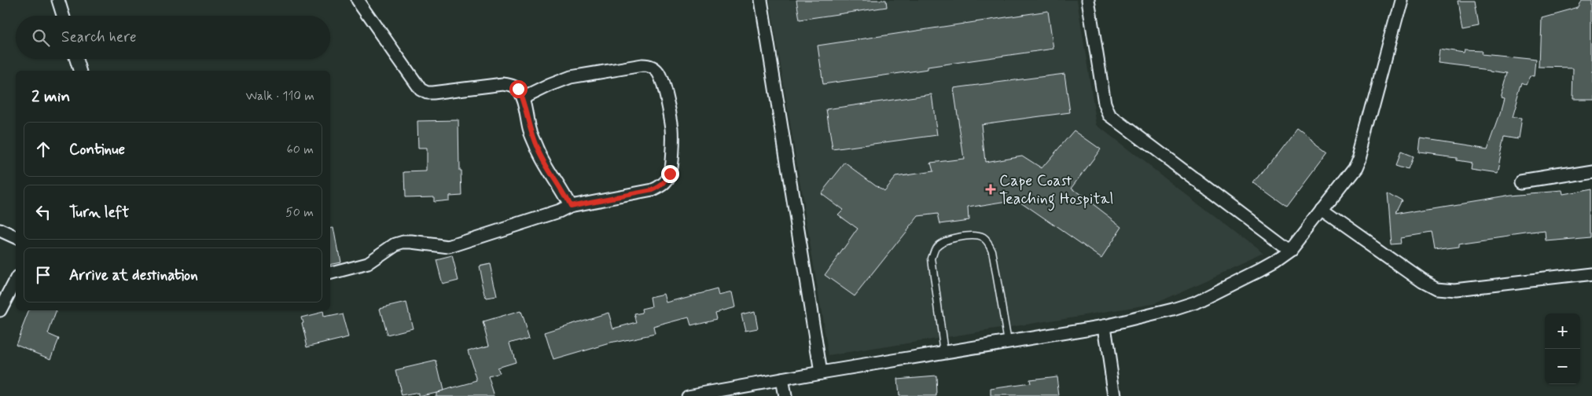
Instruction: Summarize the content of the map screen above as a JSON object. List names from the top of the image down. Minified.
{"places":{"health":["Cape Coast Teaching Hospital"]},"page":{"search":"Search here","heading":["2 min","Walk · 110 m"],"list":[["Continue","60 m"],["Turn left","50 m"],"Arrive at destination"],"map_buttons":["+","−"]}}
